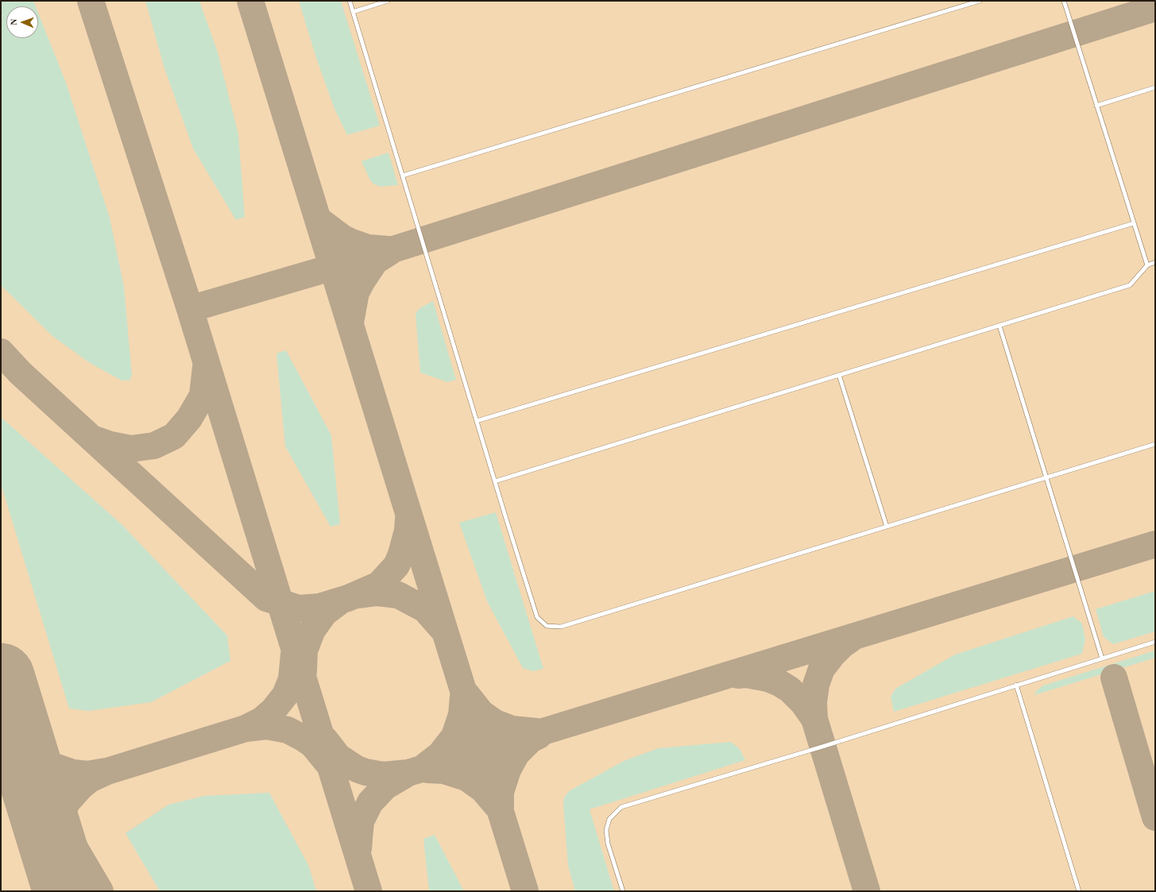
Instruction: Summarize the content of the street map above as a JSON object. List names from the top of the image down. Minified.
{"north":"left"}
